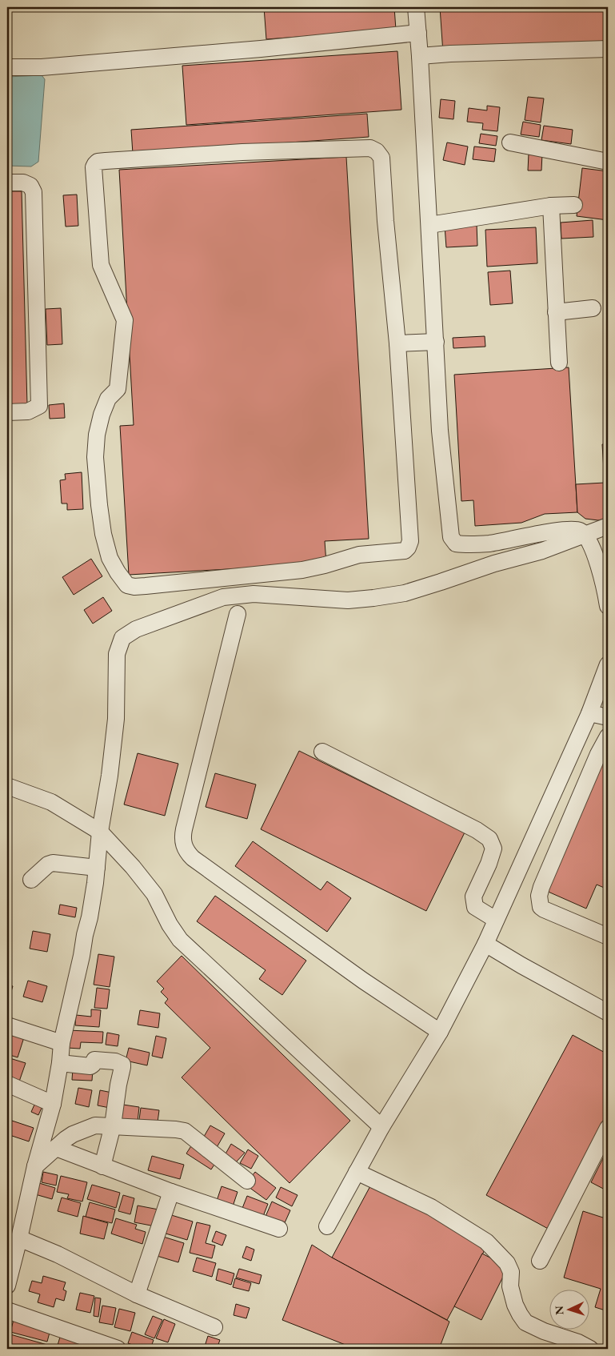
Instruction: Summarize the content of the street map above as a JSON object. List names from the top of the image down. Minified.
{"north":"left"}
